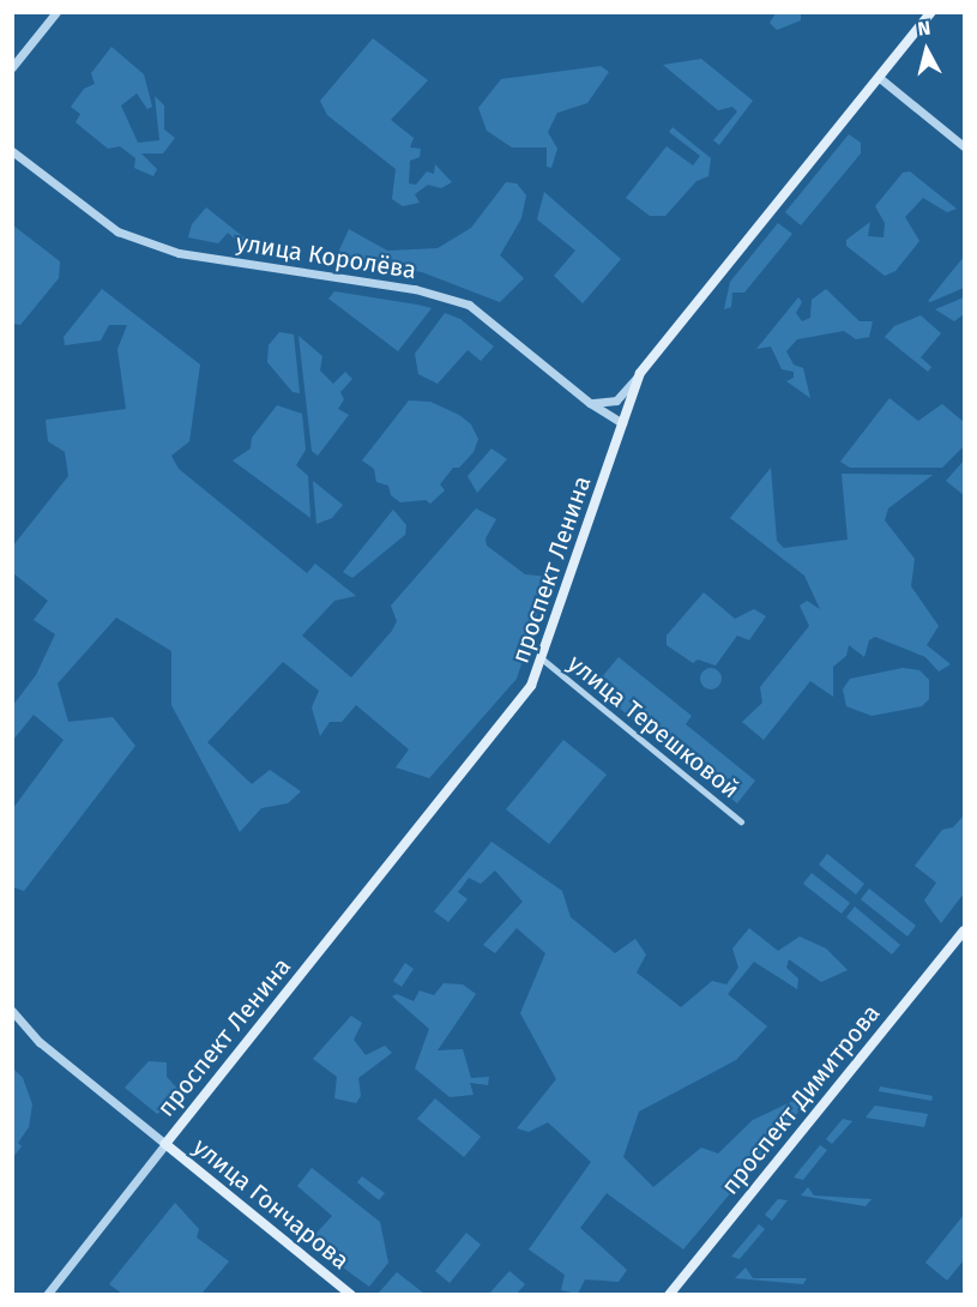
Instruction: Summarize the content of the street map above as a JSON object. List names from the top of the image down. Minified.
{"streets":{"main road":["проспект Ленина","проспект Димитрова","улица Гончарова"],"street":["улица Королёва","улица Терешковой"]},"crossings":[["улица Королёва","проспект Ленина"],["проспект Ленина","улица Терешковой"],["проспект Ленина","улица Гончарова"]],"north":"top"}
